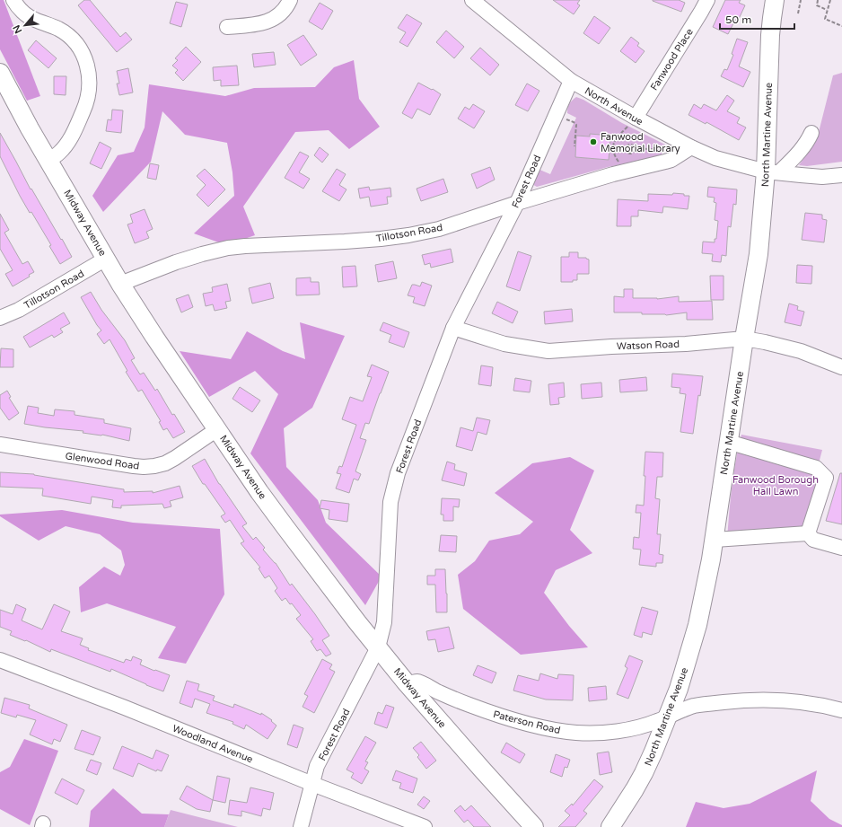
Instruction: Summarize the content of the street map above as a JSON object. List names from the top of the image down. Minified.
{"streets":{"main road":["North Martine Avenue","Midway Avenue"],"street":["Fanwood Place","North Avenue","Forest Road","Tillotson Road","Watson Road","Glenwood Road","Paterson Road","Woodland Avenue"]},"crossings":[["Fanwood Place","North Avenue"],["North Avenue","North Martine Avenue"],["North Avenue","Forest Road"],["North Avenue","Tillotson Road"],["North Martine Avenue","Watson Road"],["North Martine Avenue","Paterson Road"],["Forest Road","Midway Avenue"],["Forest Road","Tillotson Road"],["Forest Road","Watson Road"],["Forest Road","Woodland Avenue"],["Midway Avenue","Tillotson Road"],["Midway Avenue","Glenwood Road"],["Midway Avenue","Paterson Road"]],"parks":["Fanwood Borough Hall Lawn"],"places":["Fanwood Memorial Library"],"scale_bar":"50 m","north":"bottom left"}
